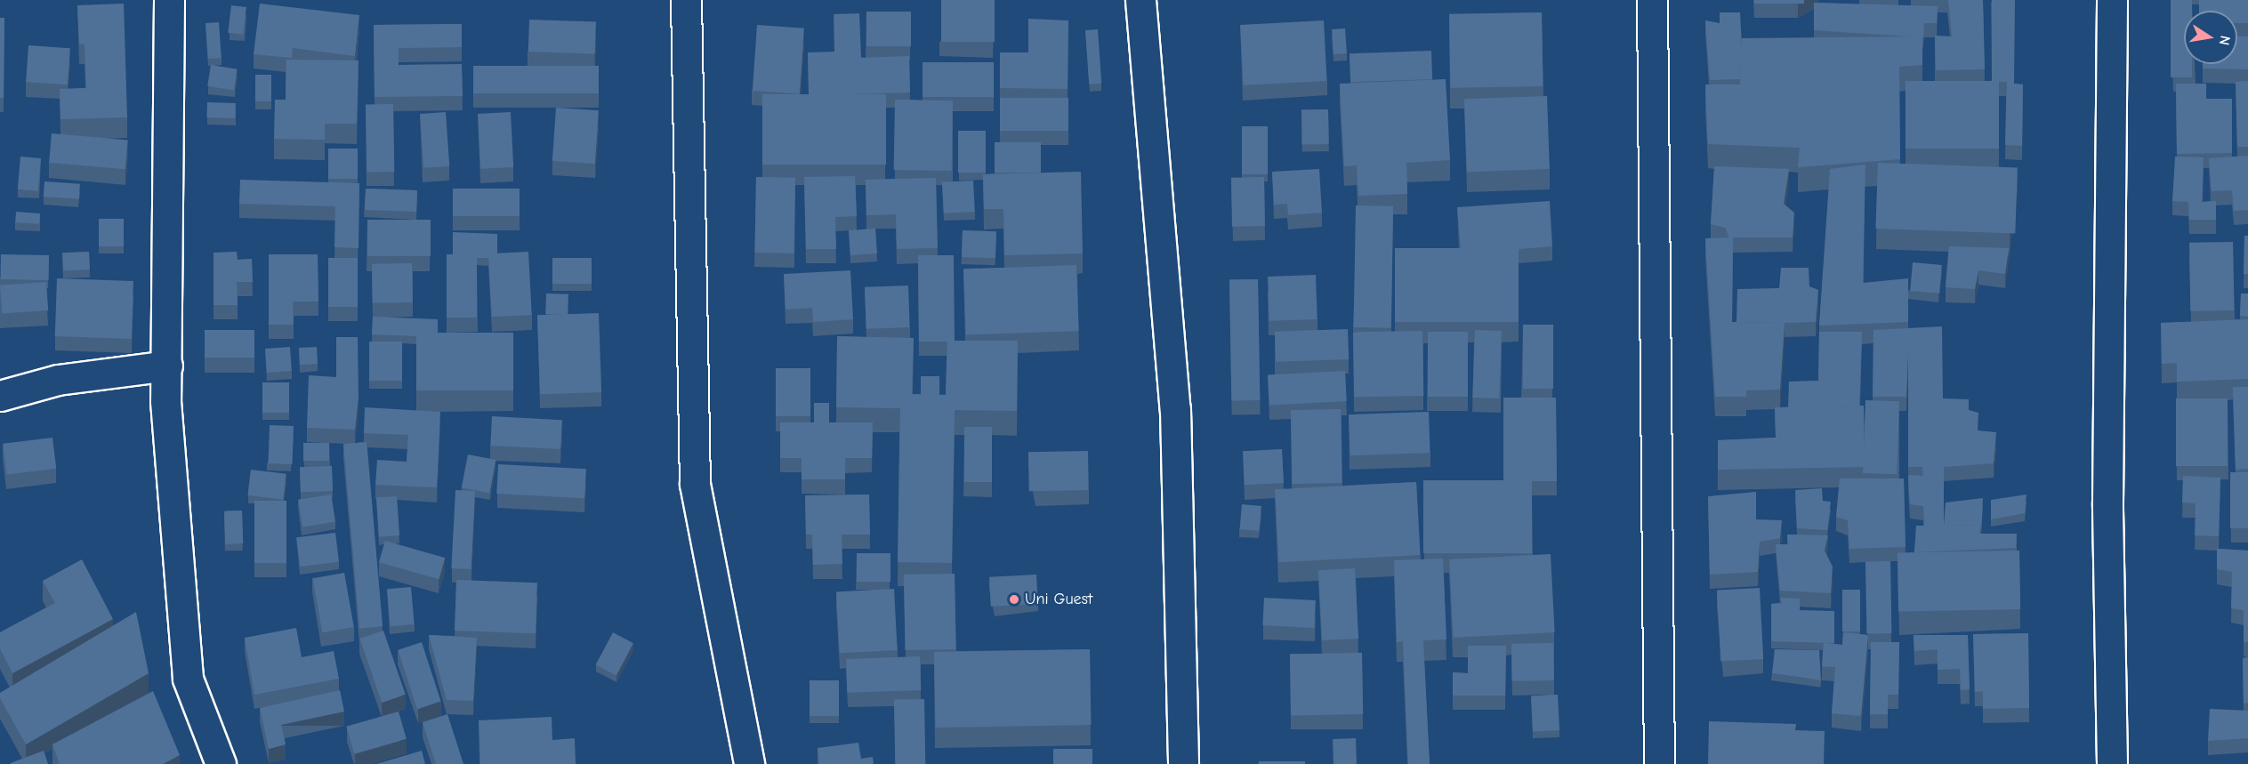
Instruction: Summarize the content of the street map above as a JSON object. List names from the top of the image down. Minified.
{"places":["Uni Guest"],"north":"right"}
